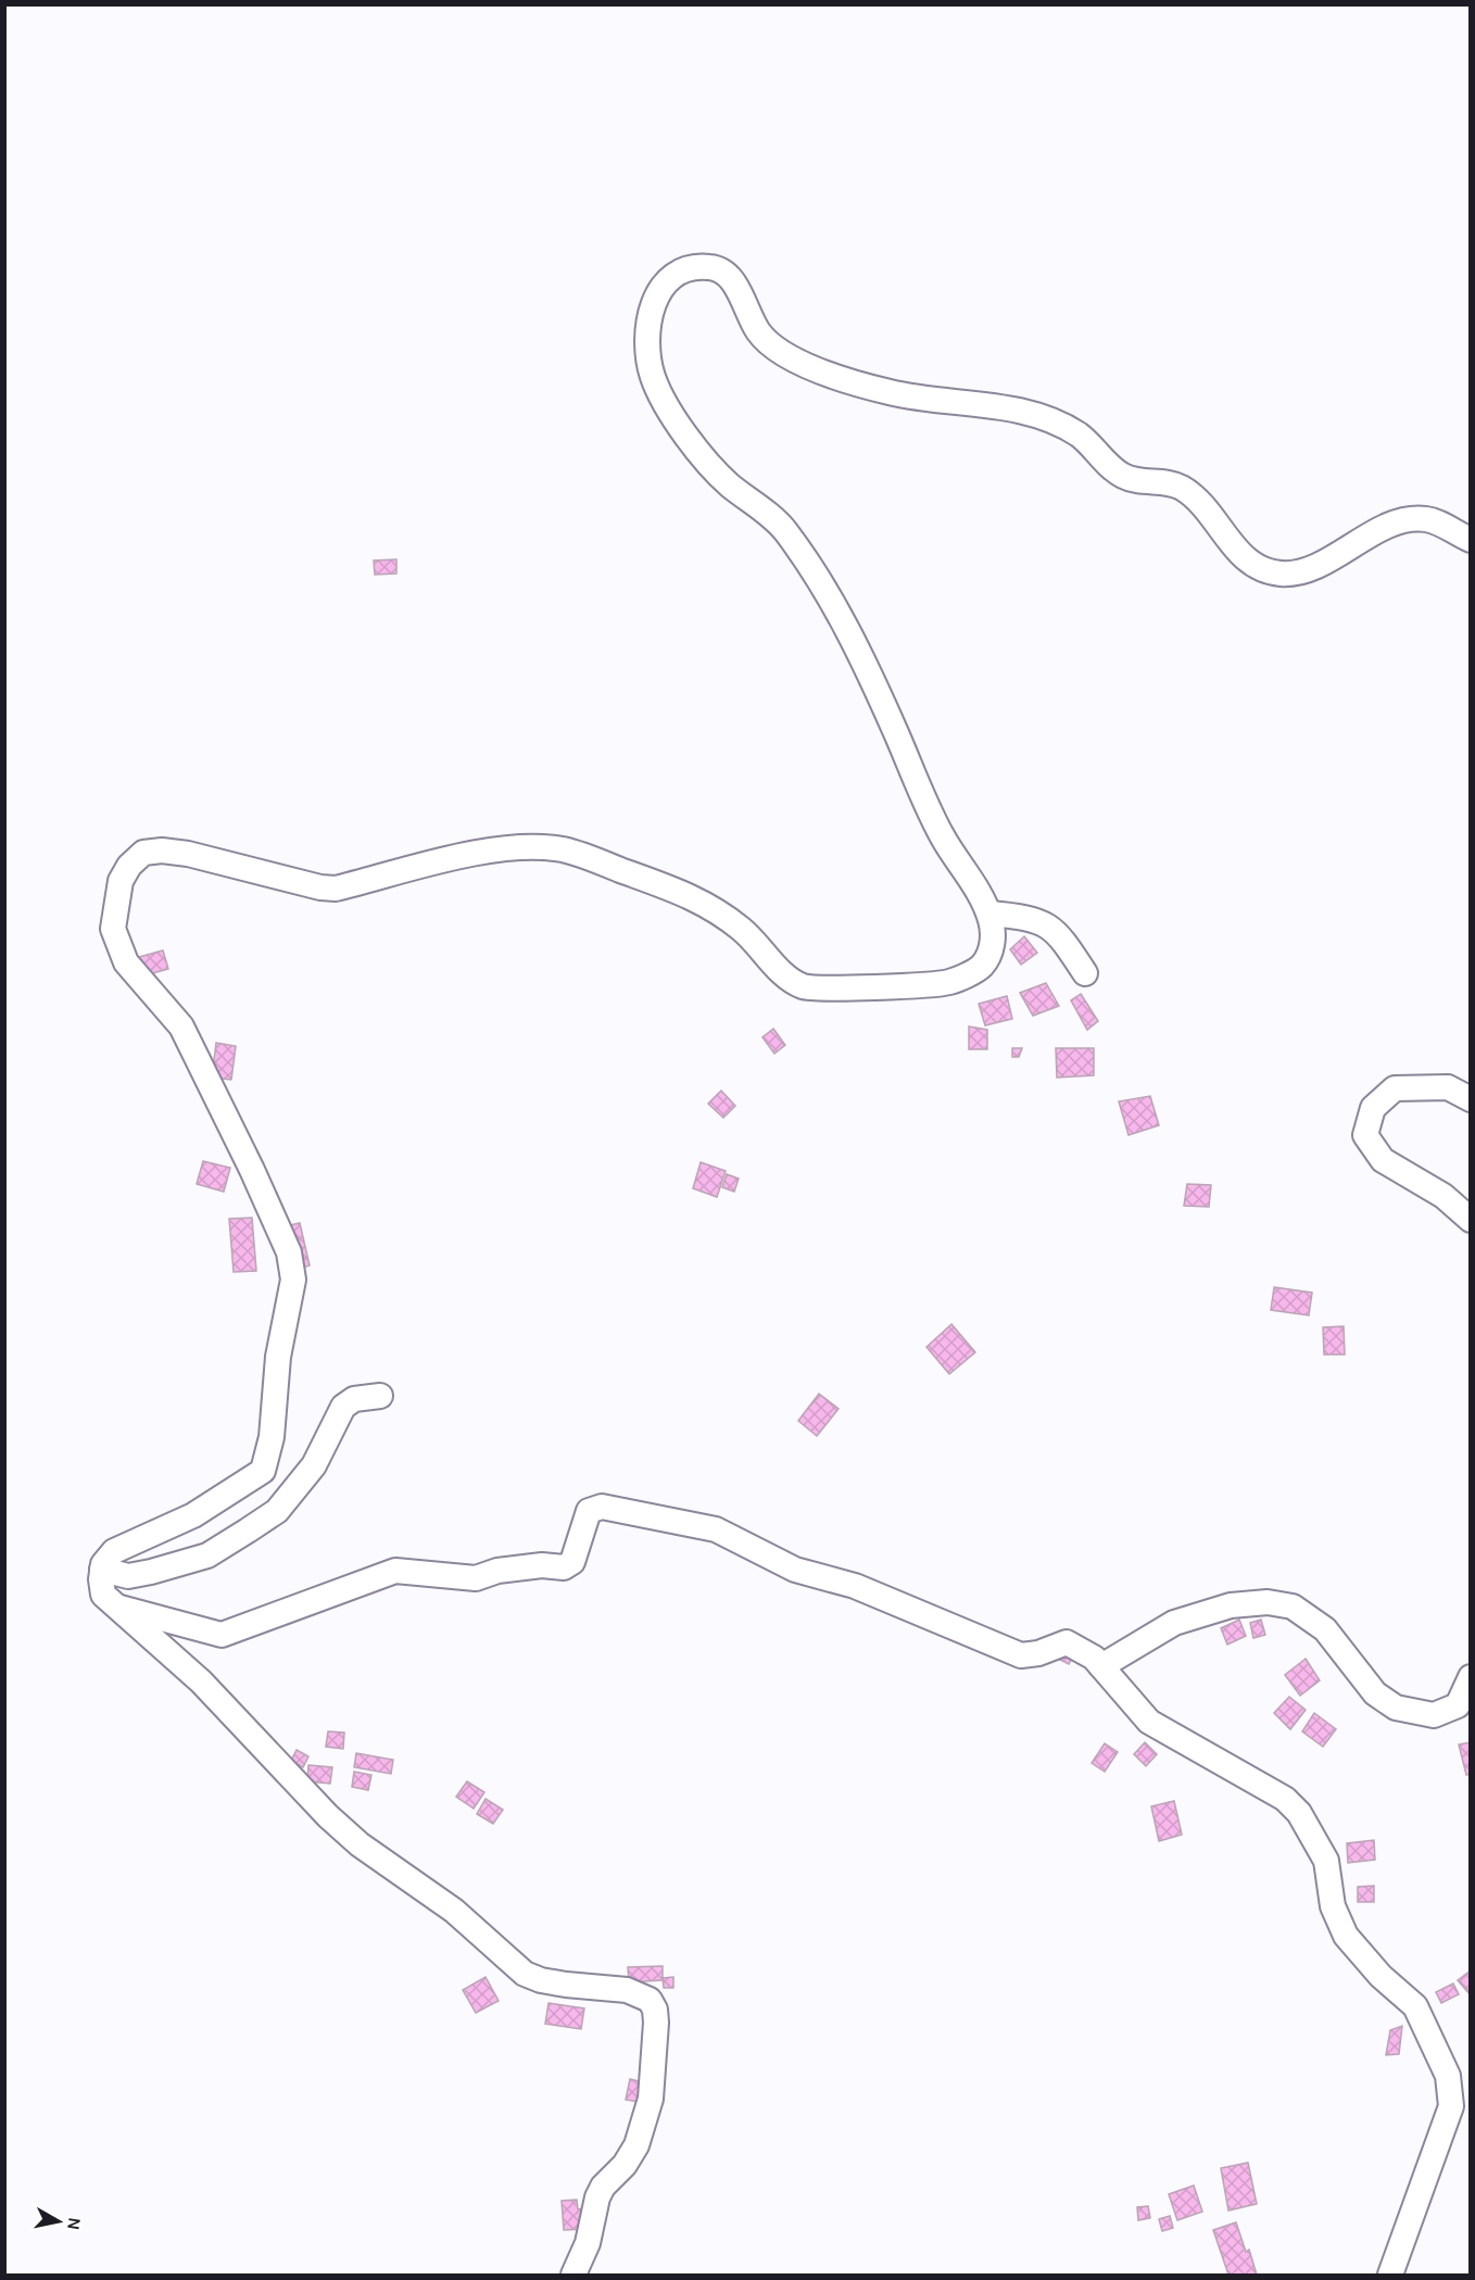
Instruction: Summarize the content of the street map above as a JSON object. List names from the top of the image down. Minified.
{"north":"right"}
